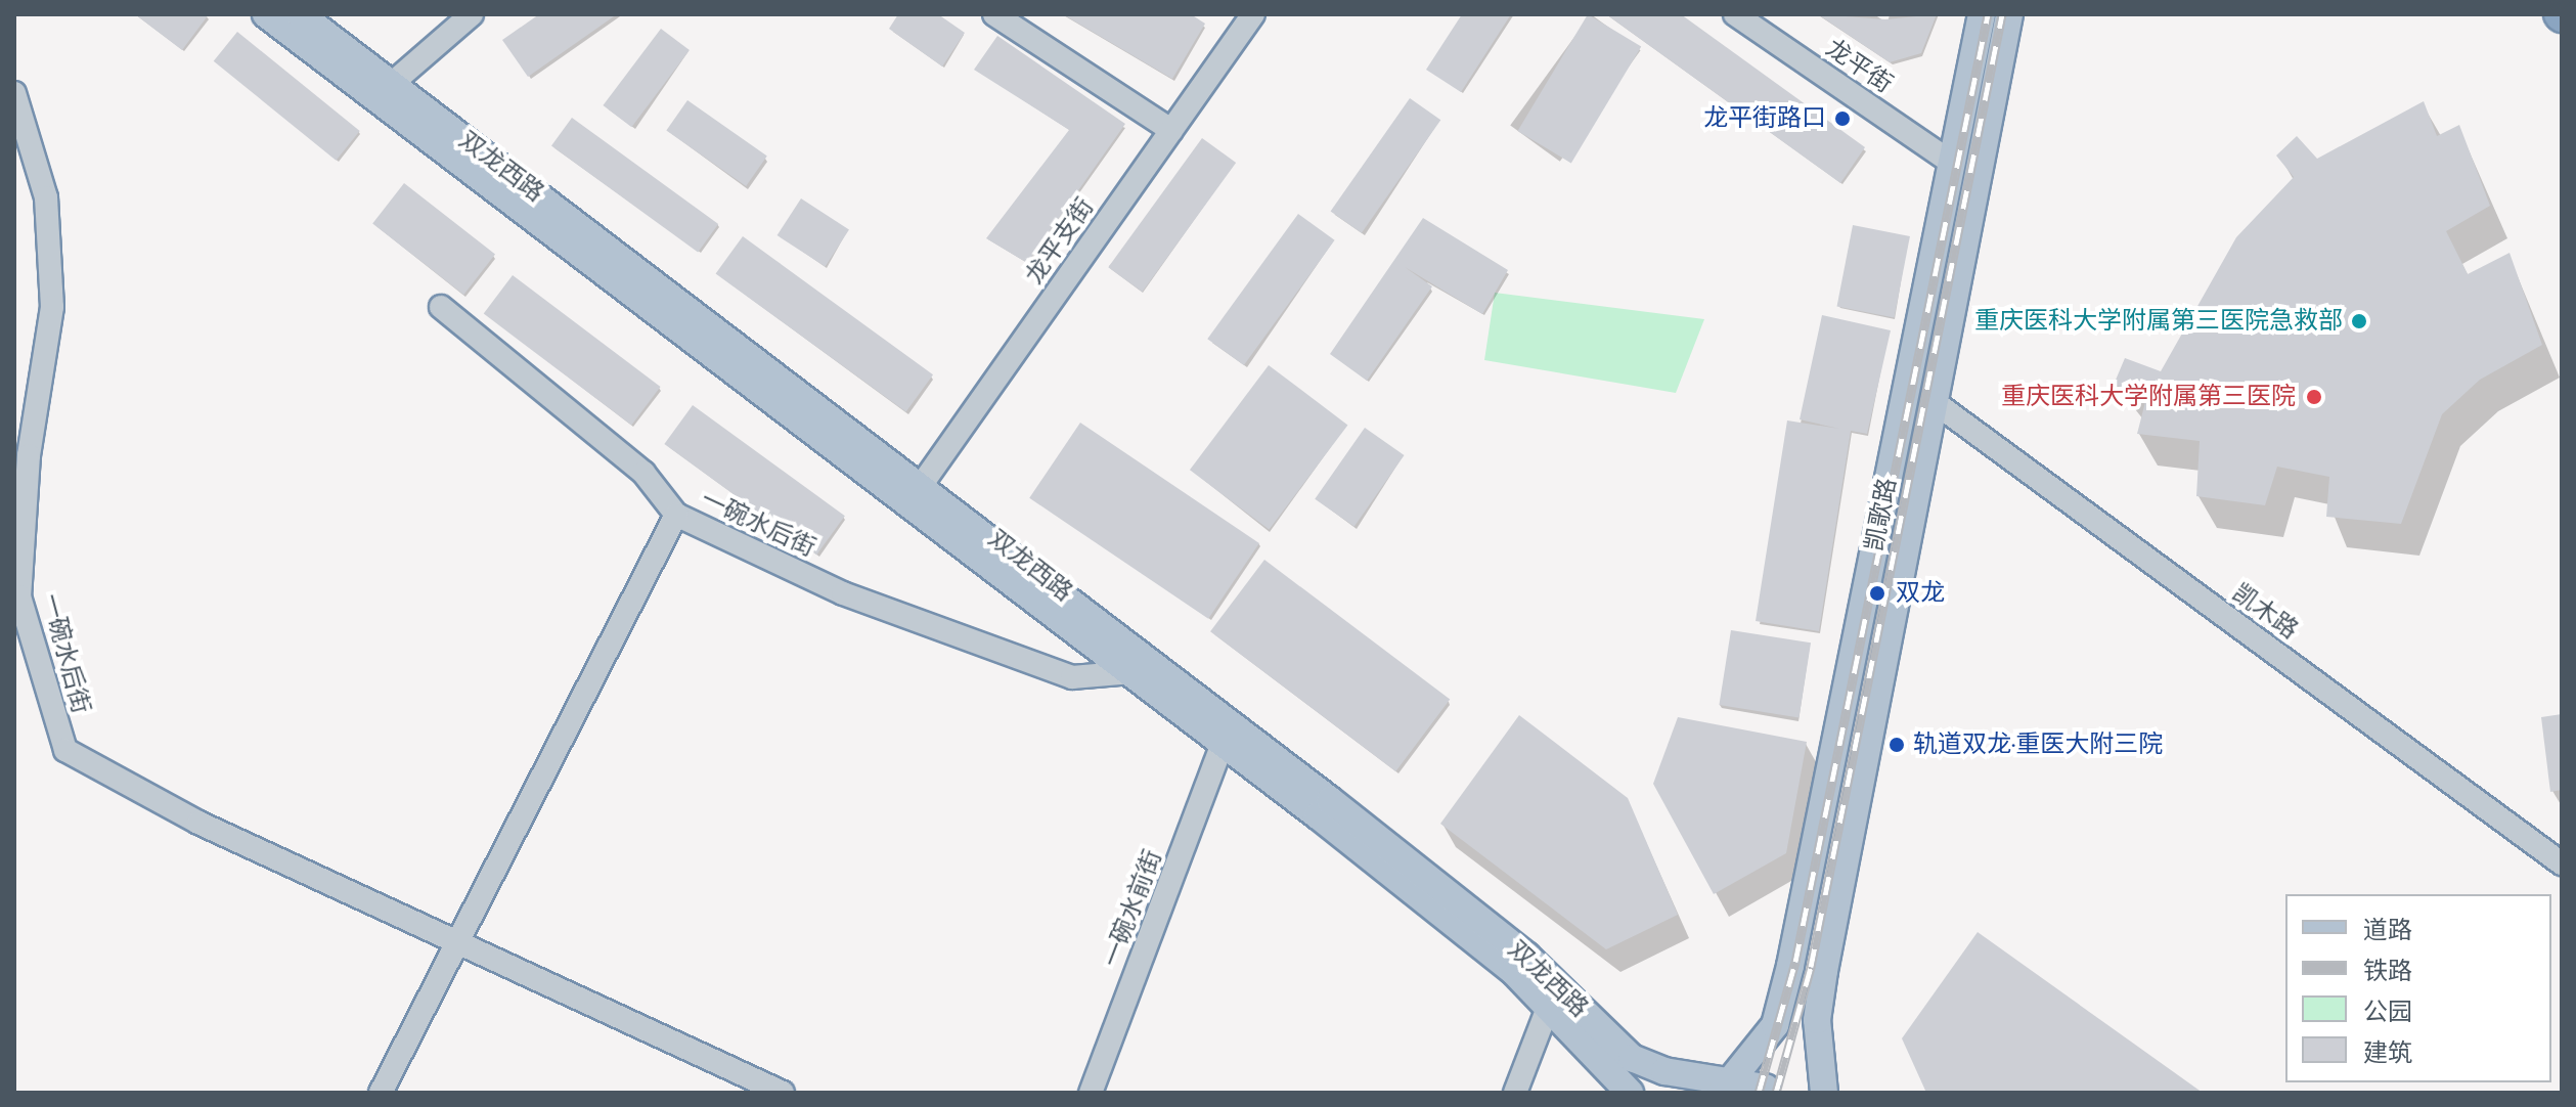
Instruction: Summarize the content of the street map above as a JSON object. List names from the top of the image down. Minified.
{"streets":{"main road":["双龙西路","凯歌路"],"street":["龙平街","龙平支街","一碗水后街","凯木路","一碗水前街"]},"crossings":[["龙平街","凯歌路"],["双龙西路","龙平支街"],["双龙西路","凯歌路"],["双龙西路","一碗水后街"],["双龙西路","一碗水前街"],["凯歌路","凯木路"]],"places":["龙平街路口","重庆医科大学附属第三医院急救部","重庆医科大学附属第三医院","双龙","轨道双龙·重医大附三院"],"legend":["道路","铁路","公园","建筑"]}
